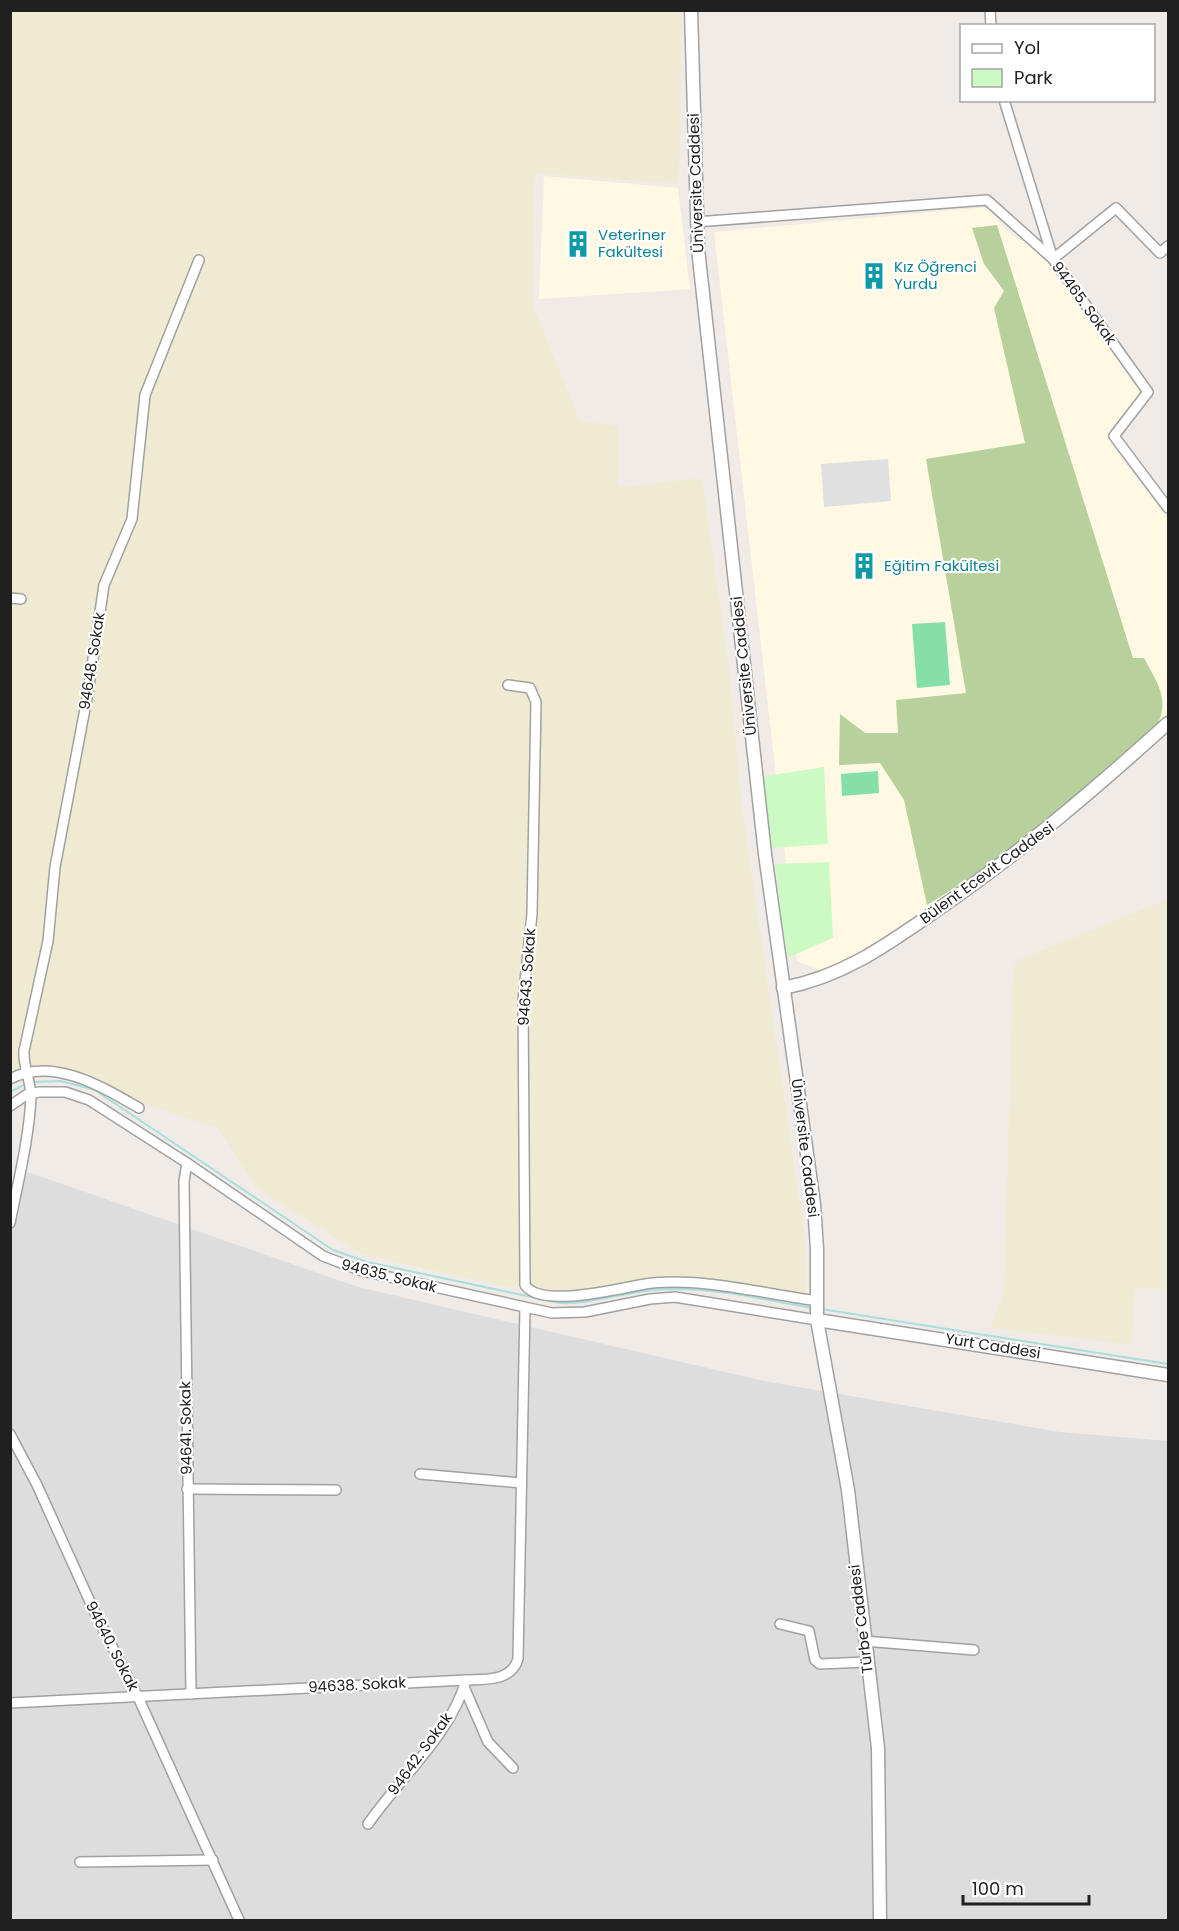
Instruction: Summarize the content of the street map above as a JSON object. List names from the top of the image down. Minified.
{"streets":{"street":["Üniversite Caddesi","94465. Sokak","94648. Sokak","Bülent Ecevit Caddesi","94643. Sokak","94635. Sokak","Yurt Caddesi","94641. Sokak","Türbe Caddesi","94640. Sokak","94638. Sokak","94642. Sokak"]},"crossings":[["Üniversite Caddesi","94465. Sokak"],["Üniversite Caddesi","Bülent Ecevit Caddesi"],["Üniversite Caddesi","94643. Sokak"],["Üniversite Caddesi","94635. Sokak"],["Üniversite Caddesi","Yurt Caddesi"],["Üniversite Caddesi","Türbe Caddesi"],["94648. Sokak","94635. Sokak"],["94635. Sokak","Yurt Caddesi"],["94635. Sokak","94641. Sokak"],["94635. Sokak","Türbe Caddesi"],["94635. Sokak","94638. Sokak"],["Yurt Caddesi","Türbe Caddesi"],["94641. Sokak","94638. Sokak"],["94640. Sokak","94638. Sokak"],["94638. Sokak","94642. Sokak"]],"places":{"building":["Veteriner Fakültesi","Kız Öğrenci Yurdu","Eğitim Fakültesi"]},"legend":["Yol","Park"],"scale_bar":"100 m"}
